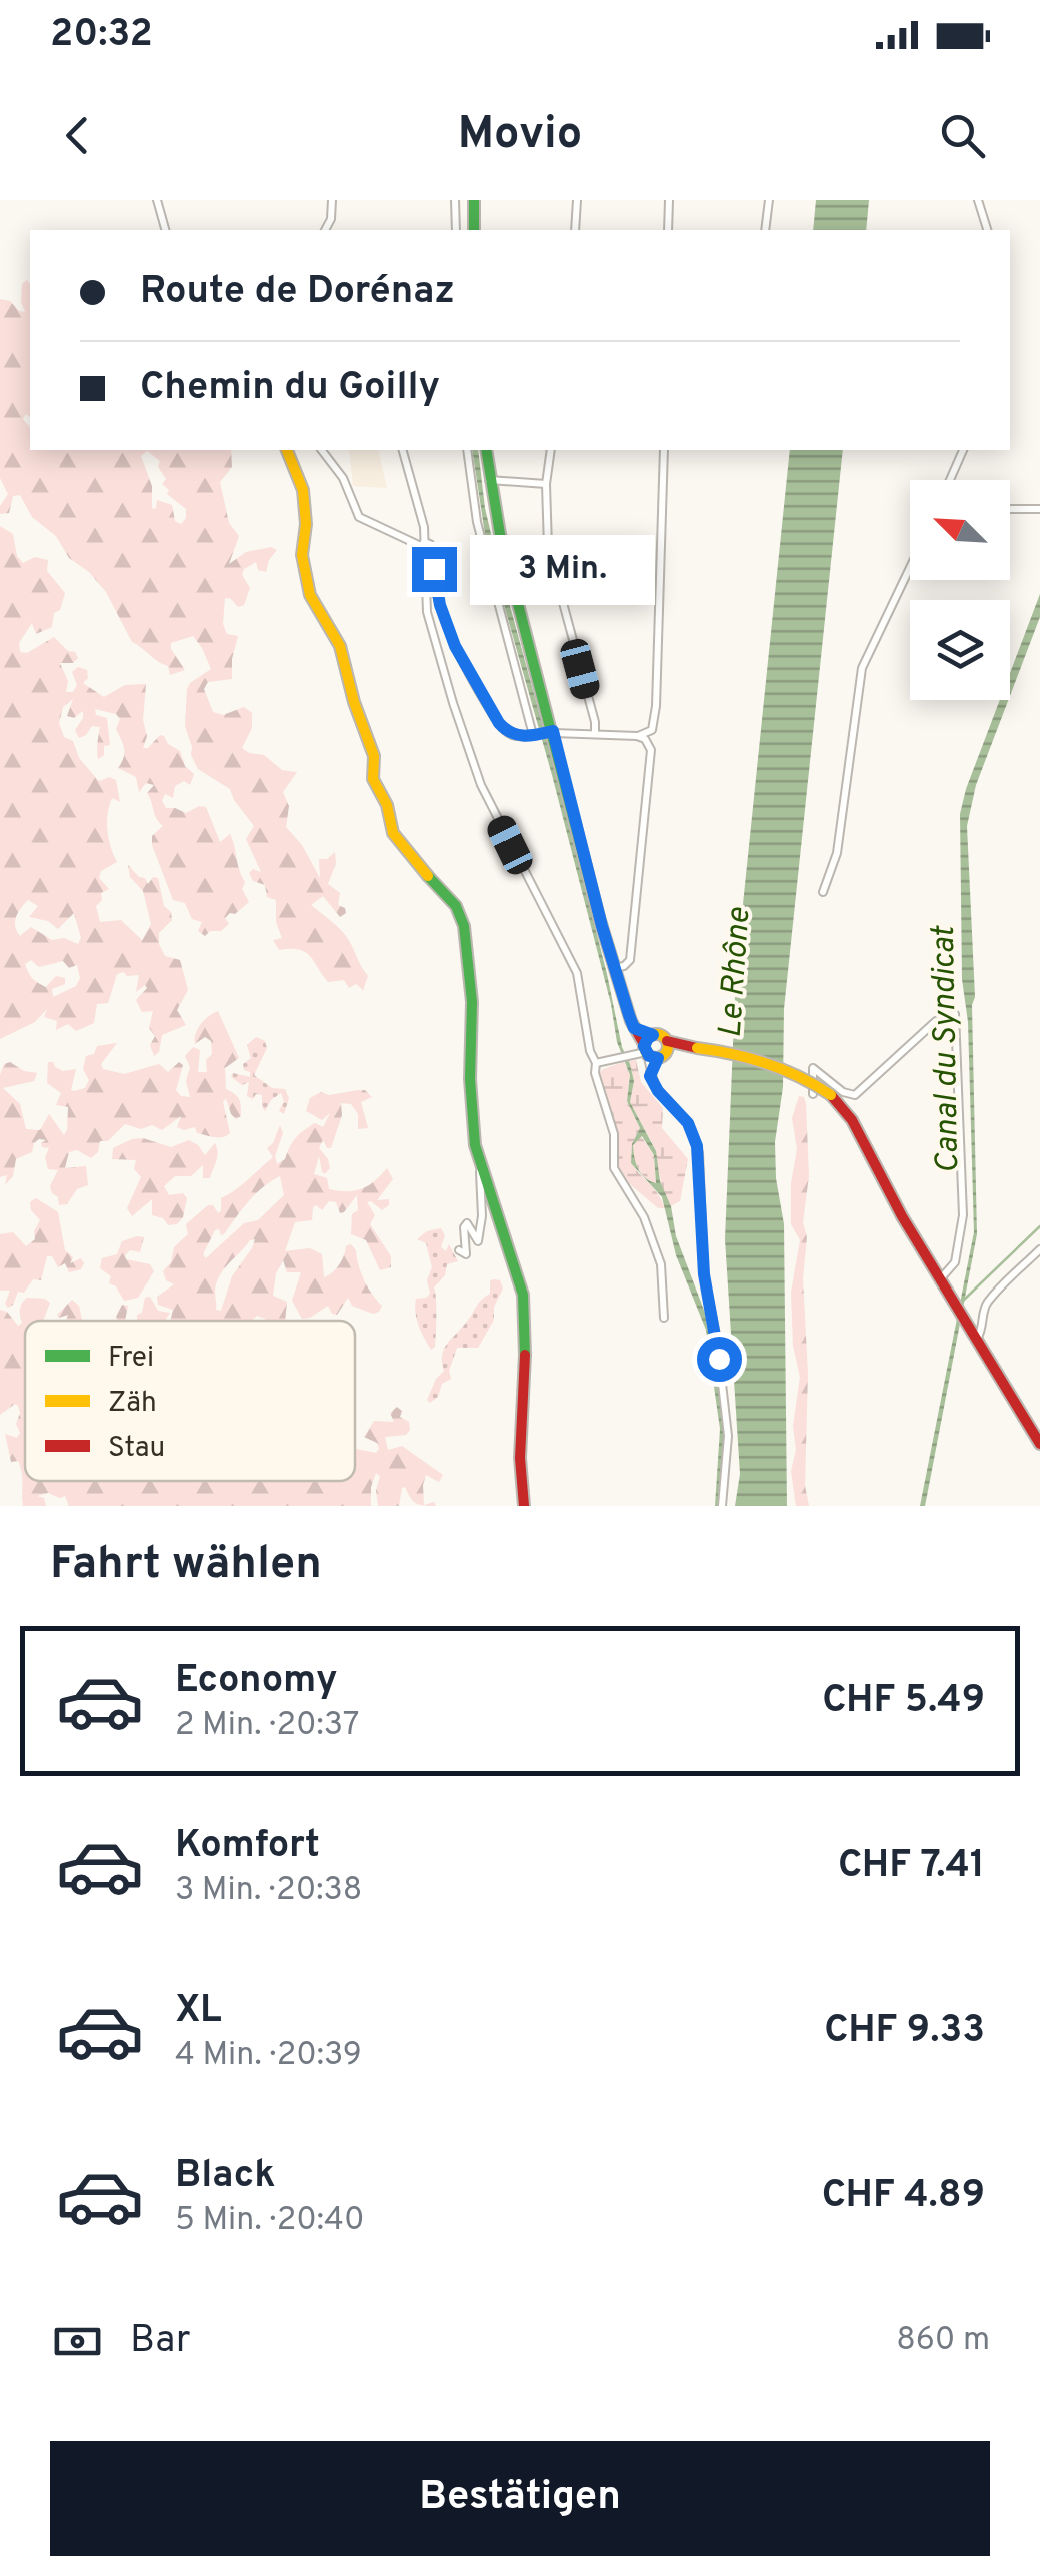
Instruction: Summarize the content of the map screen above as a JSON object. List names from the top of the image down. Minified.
{"water":["Le Rhône","Canal du Syndicat"],"legend":["Frei","Zäh","Stau"],"north":"top left","page":{"status":"20:32","header":"Movio","banner":["Route de Dorénaz","Chemin du Goilly"],"bubble":"3 Min.","heading":"Fahrt wählen","list":[{"name":"Economy","note":"2 Min. · 20:37","value":"CHF 5.49"},{"name":"Komfort","note":"3 Min. · 20:38","value":"CHF 7.41"},{"name":"XL","note":"4 Min. · 20:39","value":"CHF 9.33"},{"name":"Black","note":"5 Min. · 20:40","value":"CHF 4.89"}],"pay":["Bar","860 m"],"buttons":"Bestätigen"}}
